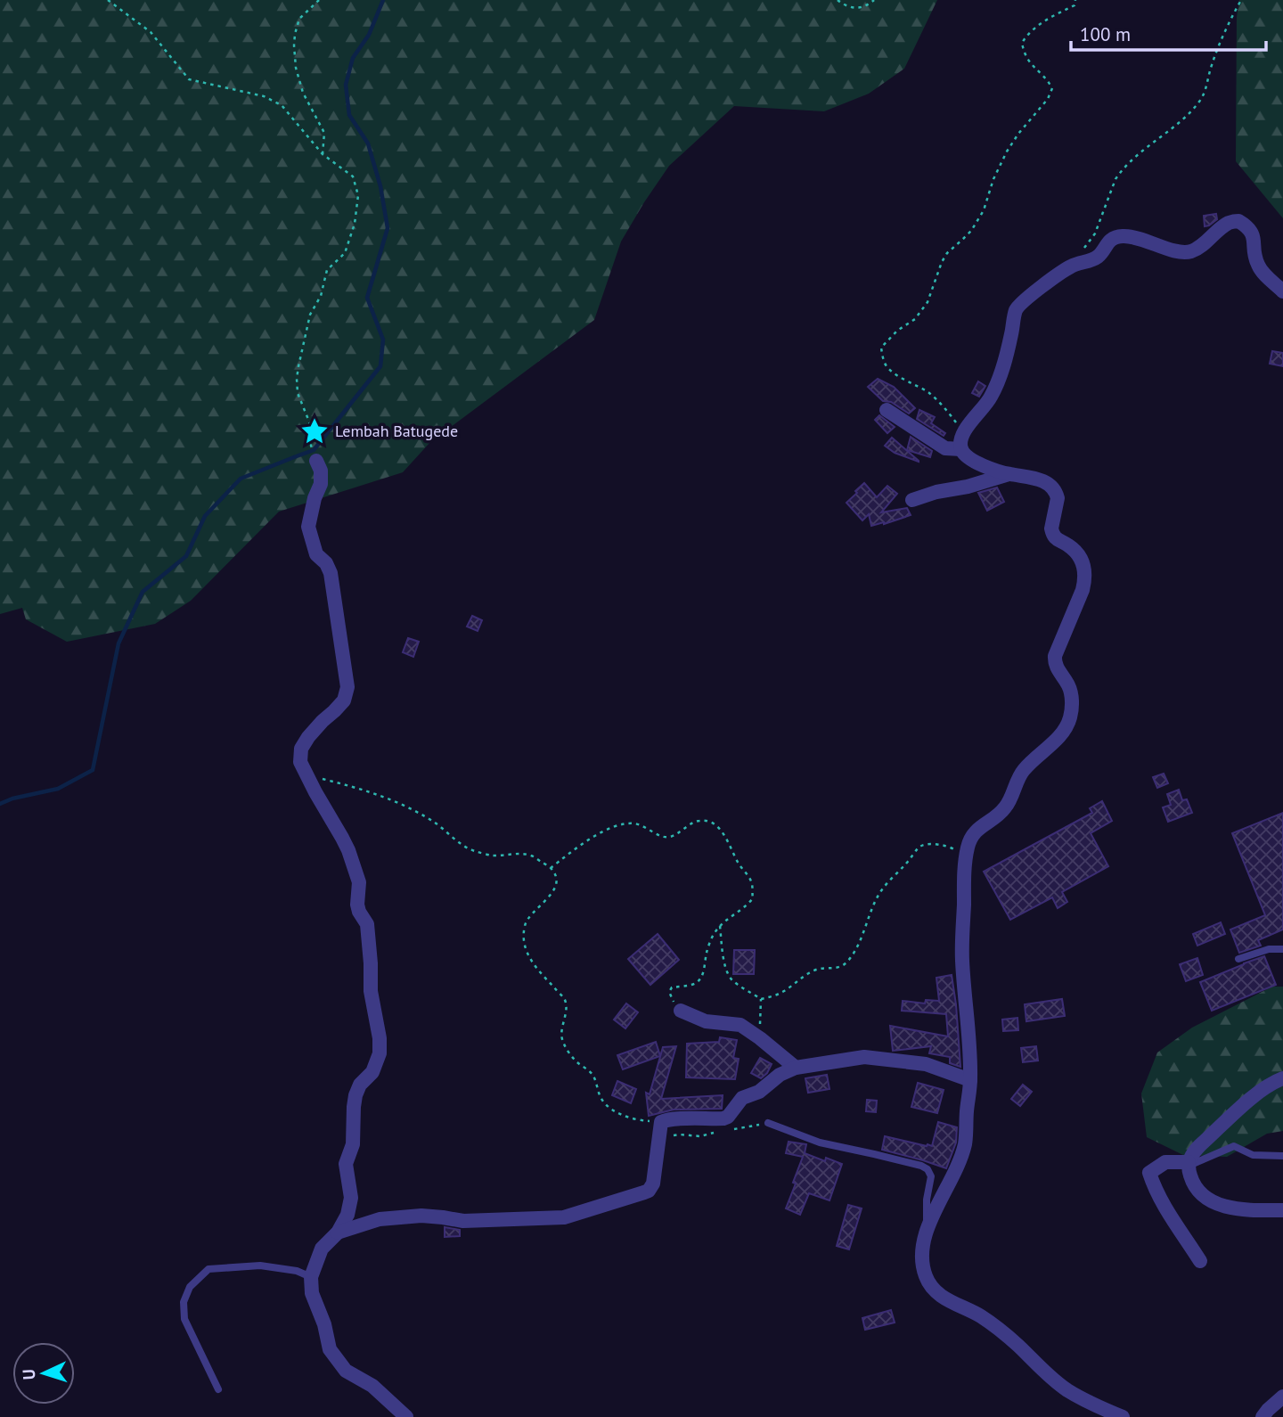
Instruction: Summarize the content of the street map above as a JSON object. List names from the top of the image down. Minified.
{"places":{"place":["Lembah Batugede"]},"scale_bar":"100 m","north":"left"}
